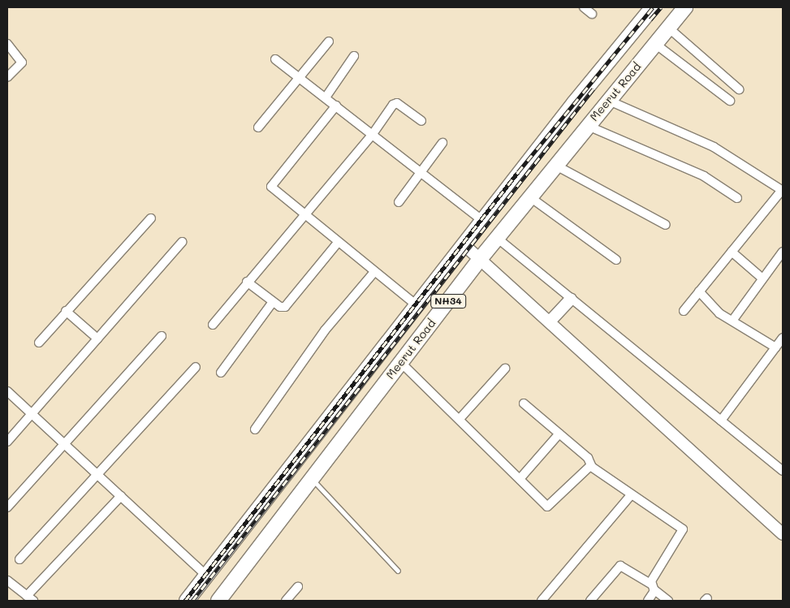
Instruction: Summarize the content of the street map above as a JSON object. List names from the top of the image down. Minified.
{"streets":{"highway":["Meerut Road","NH34"]}}
